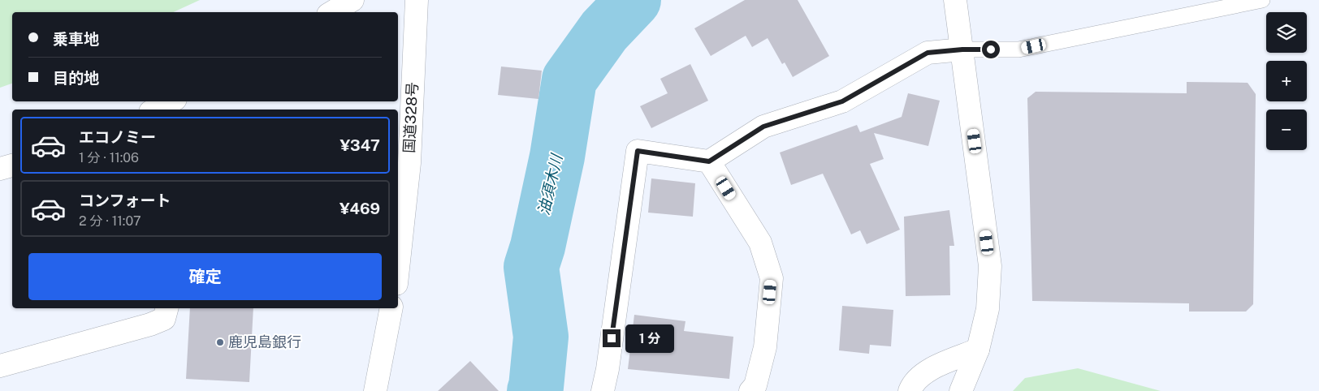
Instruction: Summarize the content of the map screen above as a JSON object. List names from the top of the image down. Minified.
{"streets":{"main road":["国道328号"]},"water":["油須木川"],"places":["鹿児島銀行"],"page":{"map_buttons":["+","−"],"banner":["乗車地","目的地"],"list":[{"name":"エコノミー","note":"1 分 · 11:06","value":"¥347"},{"name":"コンフォート","note":"2 分 · 11:07","value":"¥469"}],"buttons":"確定","bubble":"1 分"}}
